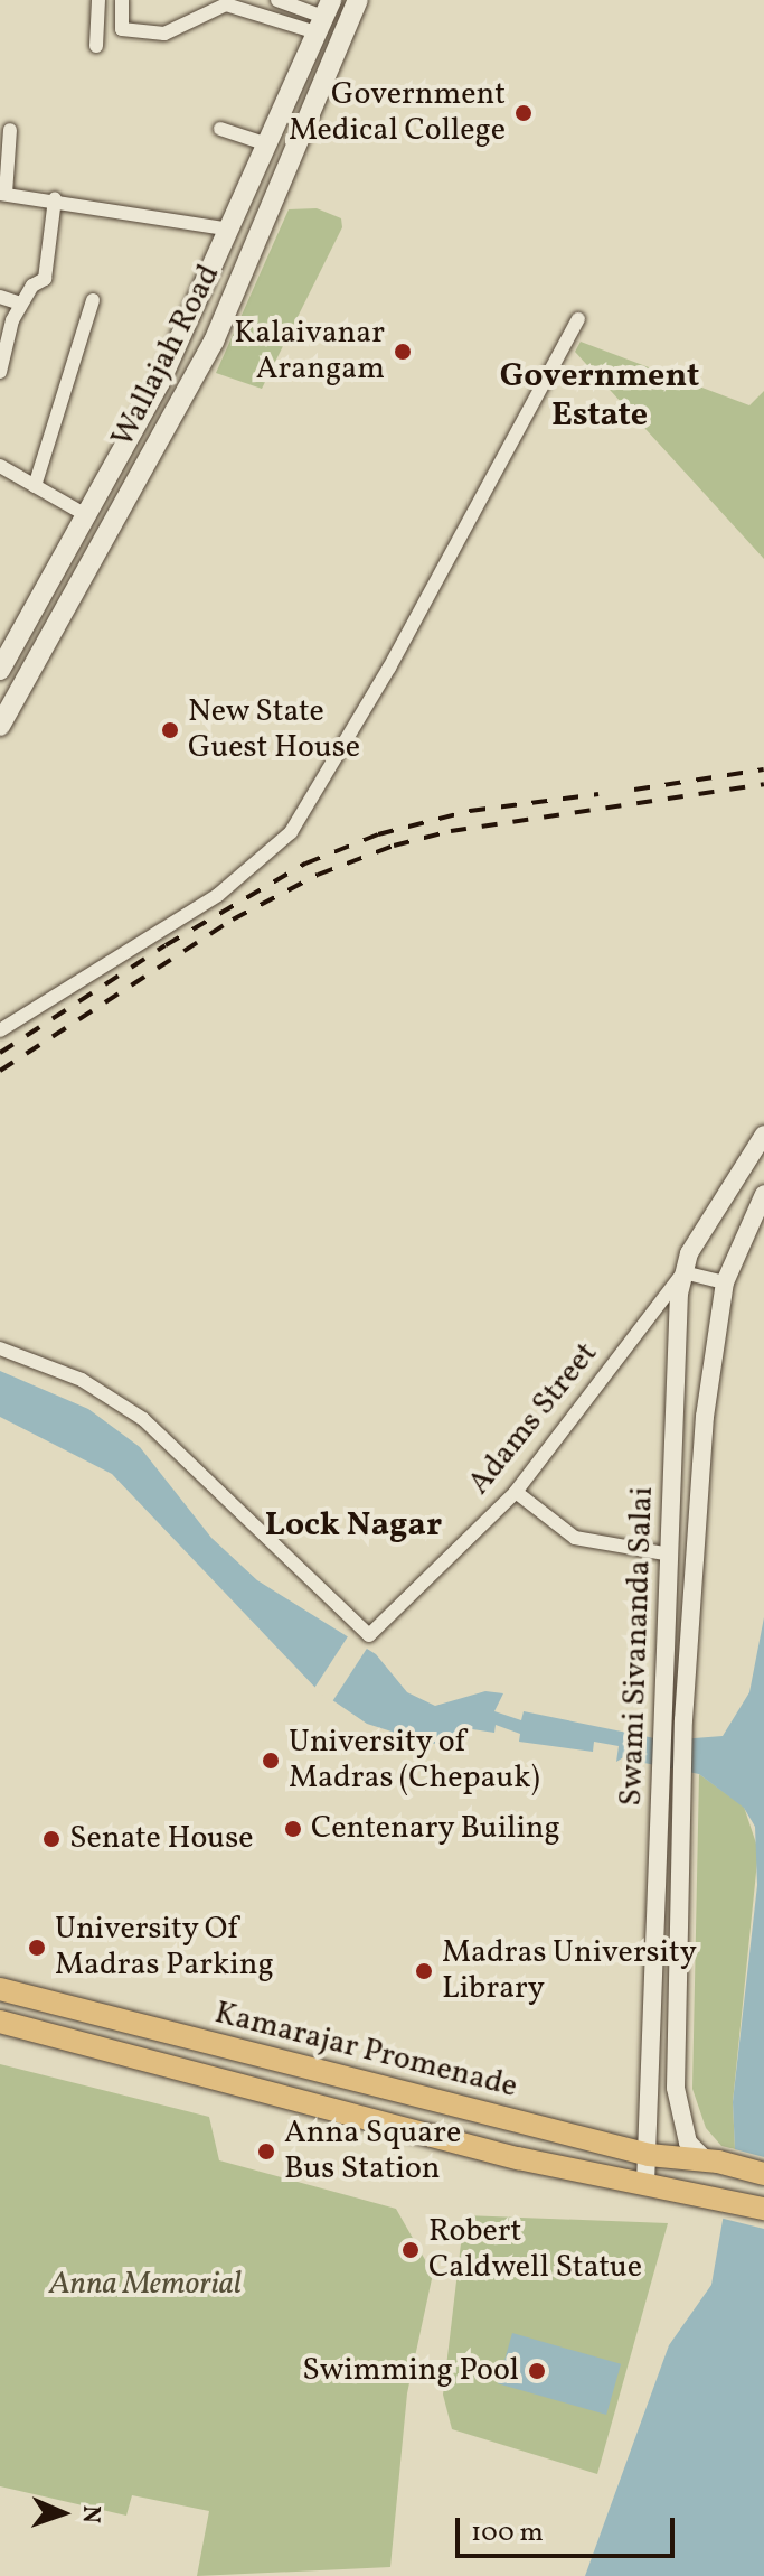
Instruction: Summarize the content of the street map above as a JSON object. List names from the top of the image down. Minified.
{"streets":{"main road":["Wallajah Road","Kamarajar Promenade"],"street":["Adams Street","Swami Sivananda Salai"]},"crossings":[["Adams Street","Swami Sivananda Salai"],["Swami Sivananda Salai","Kamarajar Promenade"]],"districts":["Government Estate","Lock Nagar"],"parks":["Anna Memorial"],"places":["Government Medical College","Kalaivanar Arangam","New State Guest House","University of Madras (Chepauk)","Centenary Builing","Senate House","University Of Madras Parking","Madras University Library","Anna Square Bus Station","Robert Caldwell Statue","Swimming Pool"],"scale_bar":"100 m","north":"right"}
